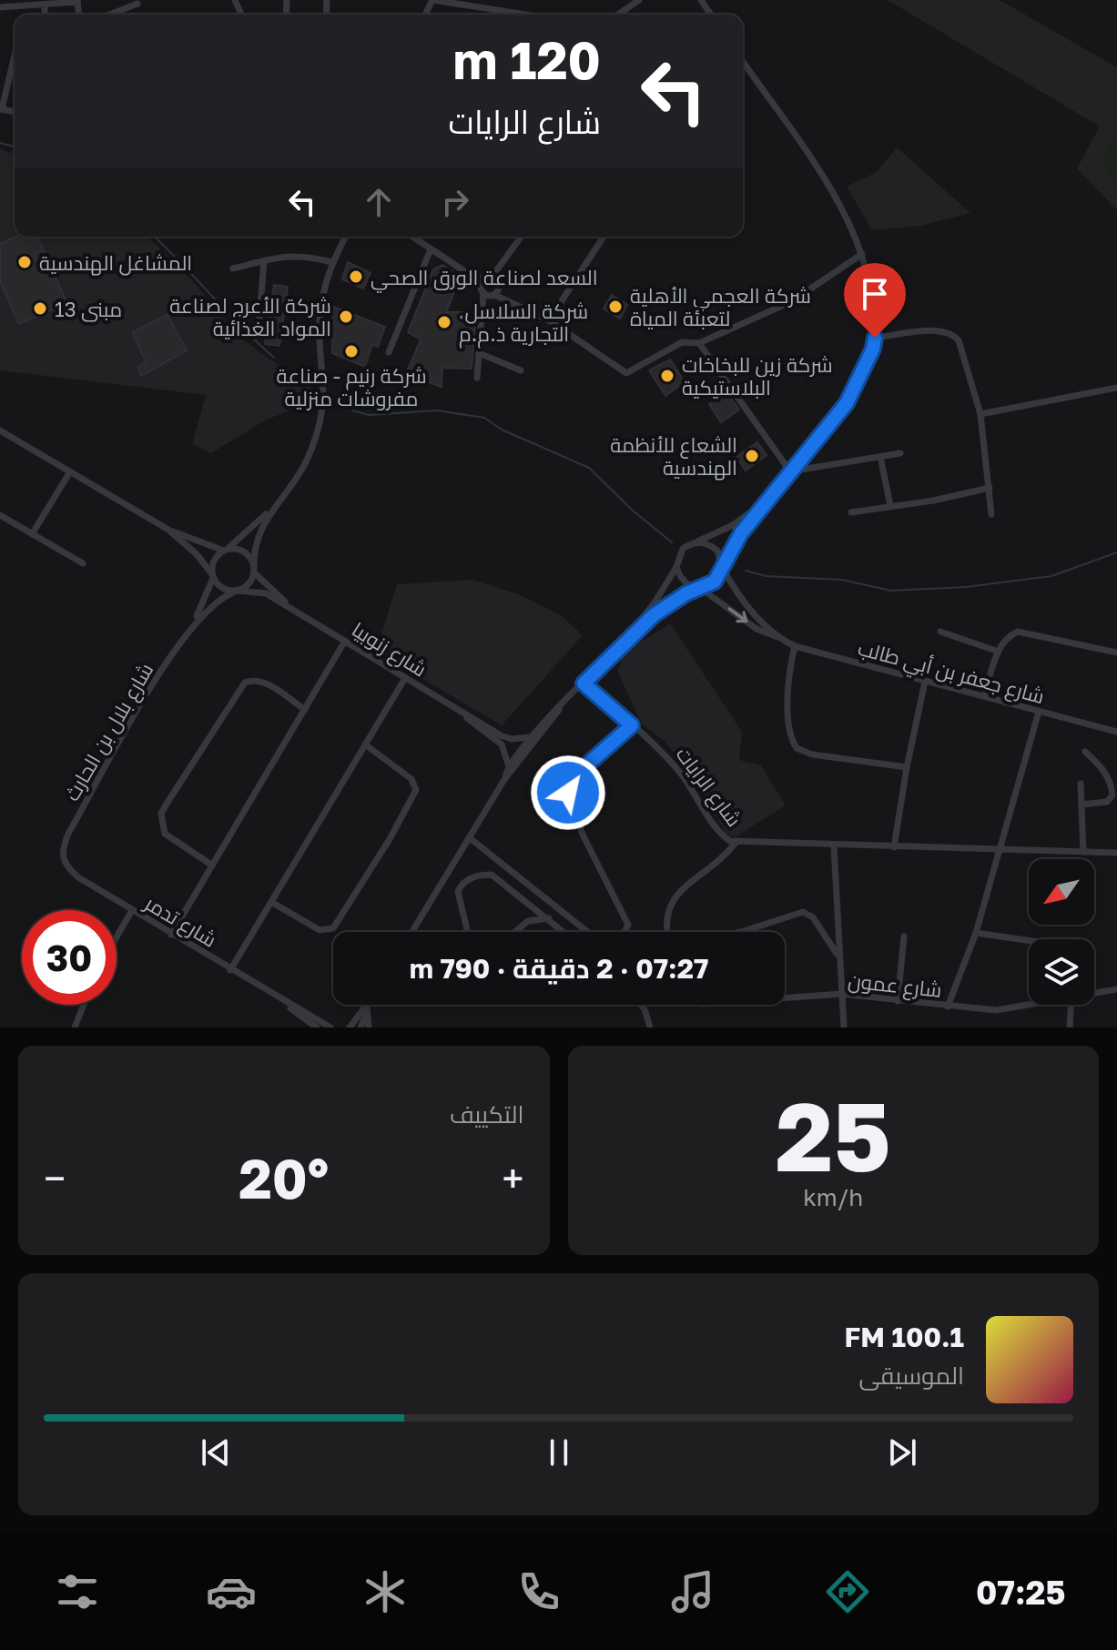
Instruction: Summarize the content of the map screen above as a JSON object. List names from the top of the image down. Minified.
{"streets":{"street":["شارع زنوبيا","شارع جعفر بن أبي طالب","شارع بلال بن الحارث","شارع الرايات","شارع تدمر","شارع عمون"]},"crossings":[["شارع زنوبيا","شارع بلال بن الحارث"],["شارع بلال بن الحارث","شارع تدمر"]],"places":["المشاغل الهندسية","السعد لصناعة الورق الصحي","شركة العجمي الأهلية لتعبئة المياة","مبنى 13","شركة الأعرج لصناعة المواد الغذائية",".شركة السلاسل التجارية ذ.م.م","شركة رنيم - صناعة مفروشات منزلية","شركة زين للبخاخات البلاستيكية","الشعاع للأنظمة الهندسية"],"north":"bottom left","page":{"turn":["120 m","شارع الرايات"],"limit":"30","trip":"07:27 · 2 دقيقة · 790 m","tile":[["25","km/h"],"التكييف"],"heat":["−","20°","+"],"song":["100.1 FM","الموسيقى"],"tabs":"07:25"}}
